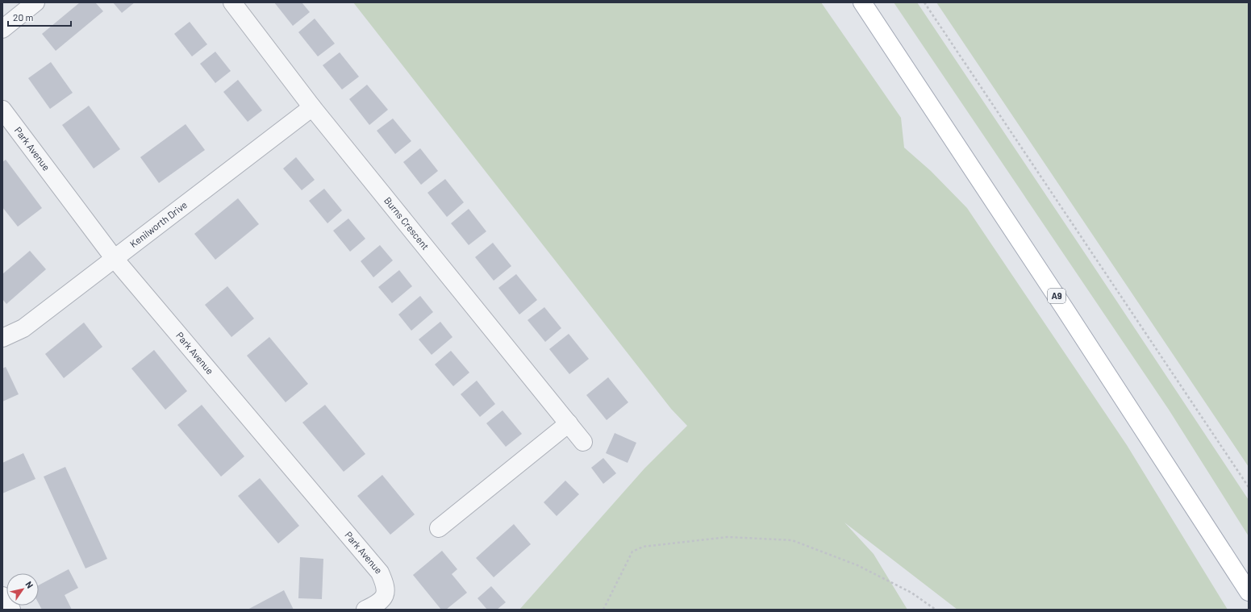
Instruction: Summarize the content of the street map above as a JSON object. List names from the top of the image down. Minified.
{"streets":{"main road":["A9"],"street":["Park Avenue","Burns Crescent","Kenilworth Drive"]},"crossings":[["Park Avenue","Kenilworth Drive"],["Burns Crescent","Kenilworth Drive"]],"scale_bar":"20 m","north":"top right"}
